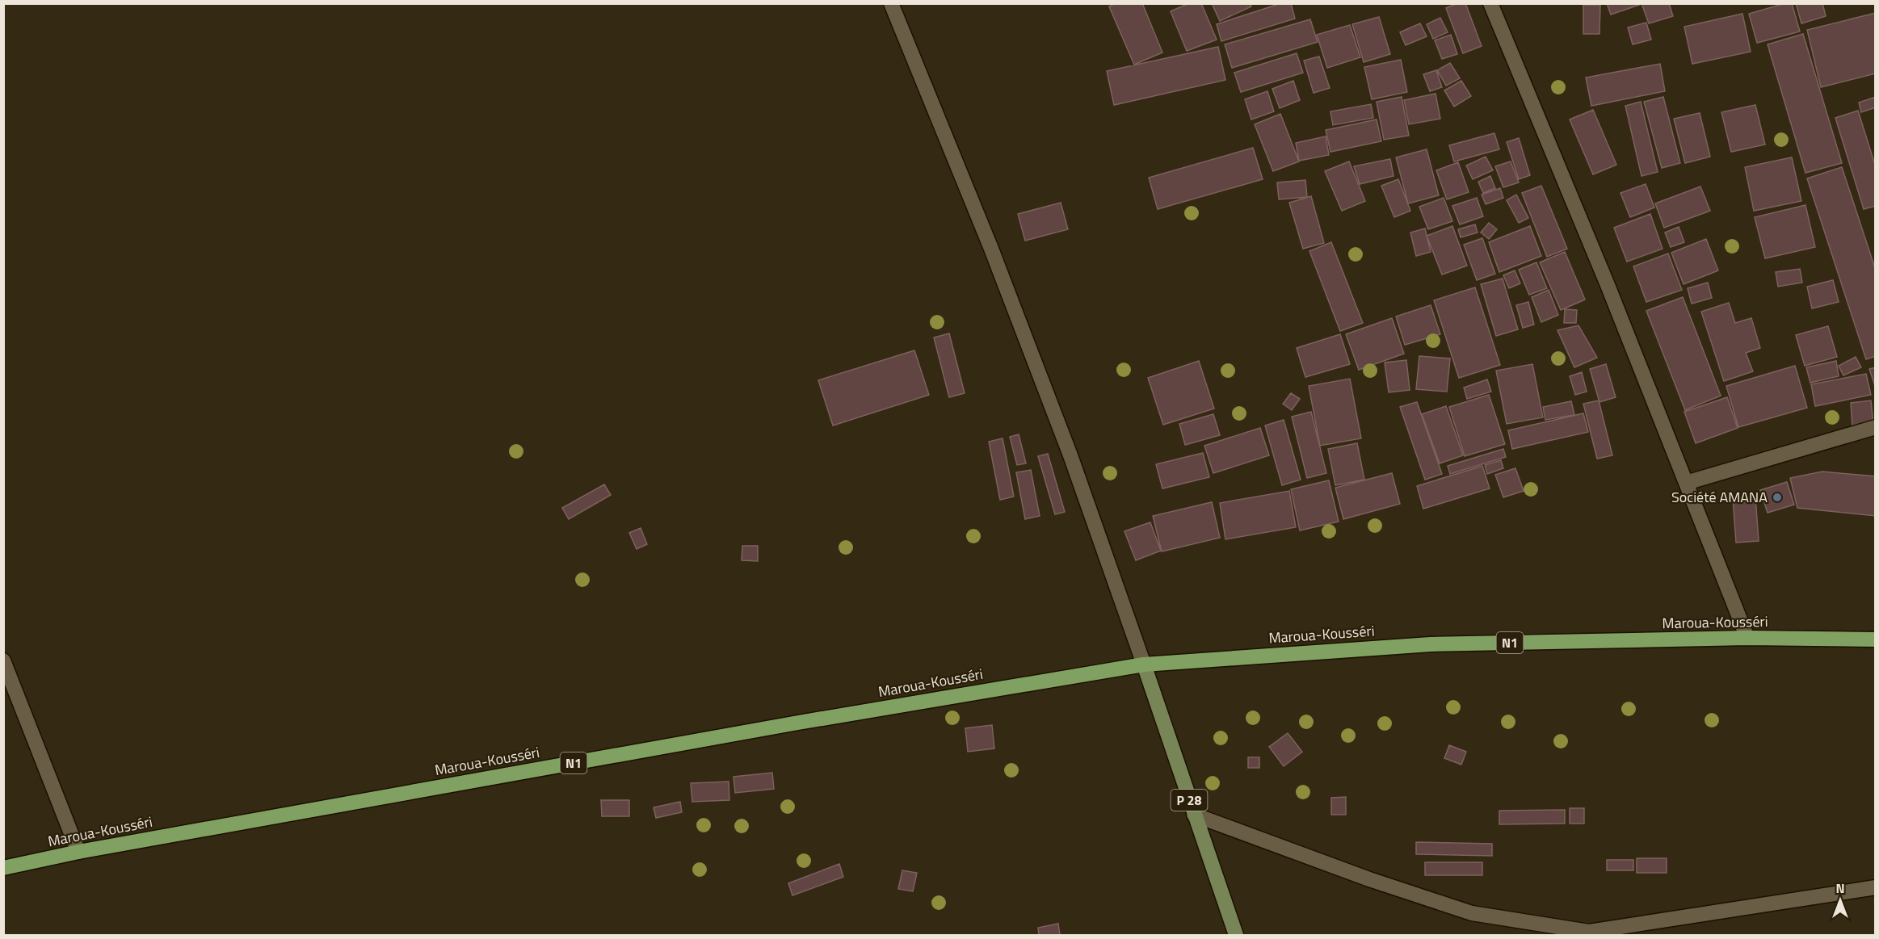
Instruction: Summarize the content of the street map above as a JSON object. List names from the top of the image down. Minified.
{"streets":{"highway":["Maroua-Kousséri","N1"],"main road":["P 28"]},"crossings":[["Maroua-Kousséri","P 28"]],"places":["Société AMANA"],"north":"top"}
